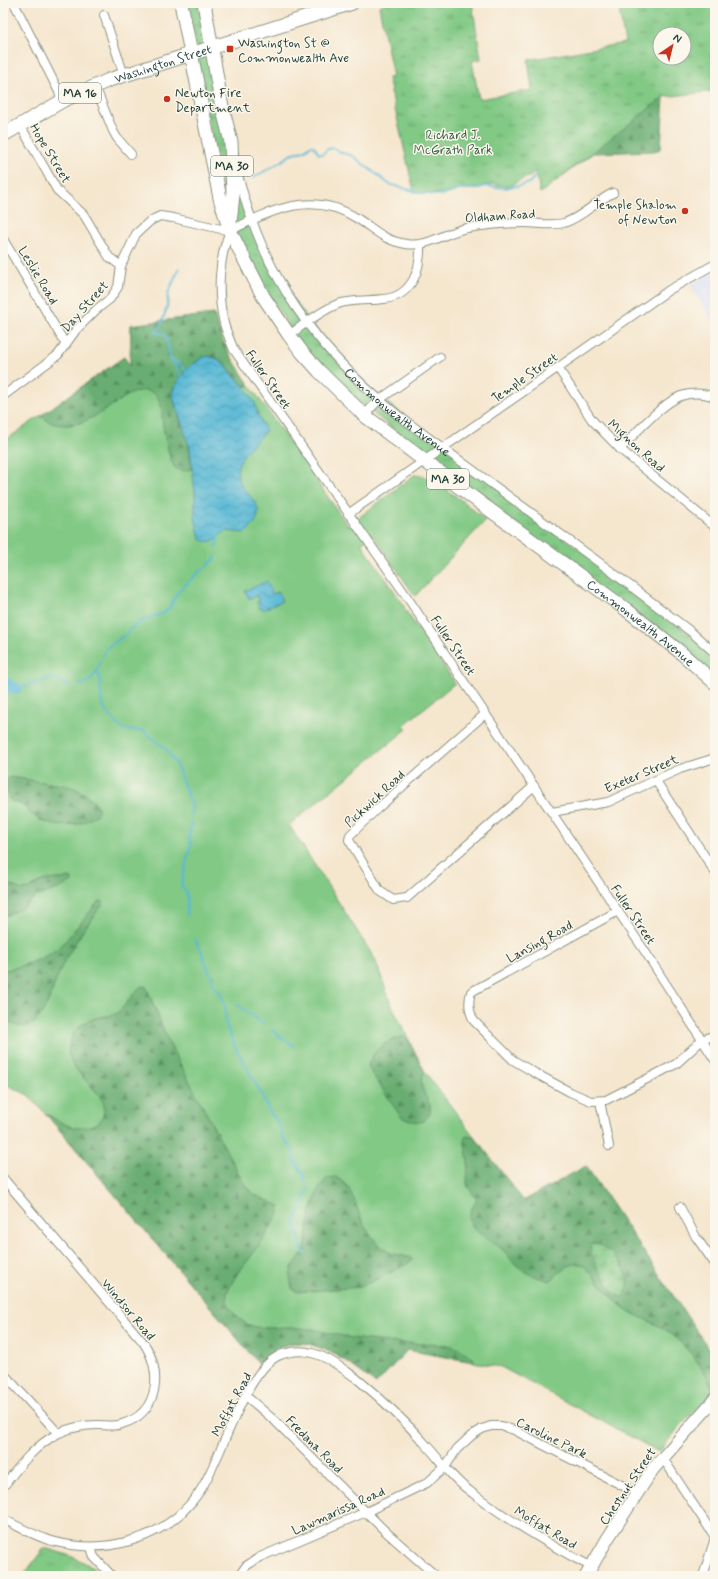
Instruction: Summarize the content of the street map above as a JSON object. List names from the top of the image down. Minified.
{"streets":{"main road":["Washington Street","MA 16","MA 30","Commonwealth Avenue","Chestnut Street"],"street":["Hope Street","Oldham Road","Leslie Road","Day Street","Temple Street","Fuller Street","Mignon Road","Exeter Street","Pickwick Road","Lansing Road","Windsor Road","Moffat Road","Caroline Park","Fredana Road","Lawmarissa Road"]},"crossings":[["Washington Street","Hope Street"],["Washington Street","Commonwealth Avenue"],["Hope Street","Day Street"],["Oldham Road","Day Street"],["Oldham Road","Fuller Street"],["Oldham Road","Commonwealth Avenue"],["Leslie Road","Day Street"],["Day Street","Fuller Street"],["Day Street","Commonwealth Avenue"],["Temple Street","Fuller Street"],["Temple Street","Commonwealth Avenue"],["Temple Street","Mignon Road"],["Fuller Street","Commonwealth Avenue"],["Fuller Street","Exeter Street"],["Fuller Street","Pickwick Road"],["Fuller Street","Lansing Road"],["Moffat Road","Caroline Park"],["Moffat Road","Fredana Road"],["Moffat Road","Chestnut Street"],["Moffat Road","Lawmarissa Road"],["Caroline Park","Chestnut Street"],["Caroline Park","Lawmarissa Road"],["Fredana Road","Lawmarissa Road"]],"parks":["Richard J. McGrath Park"],"places":{"transit":["Washington St @ Commonwealth Ave"],"other":["Newton Fire Department","Temple Shalom of Newton"]},"north":"top right"}
